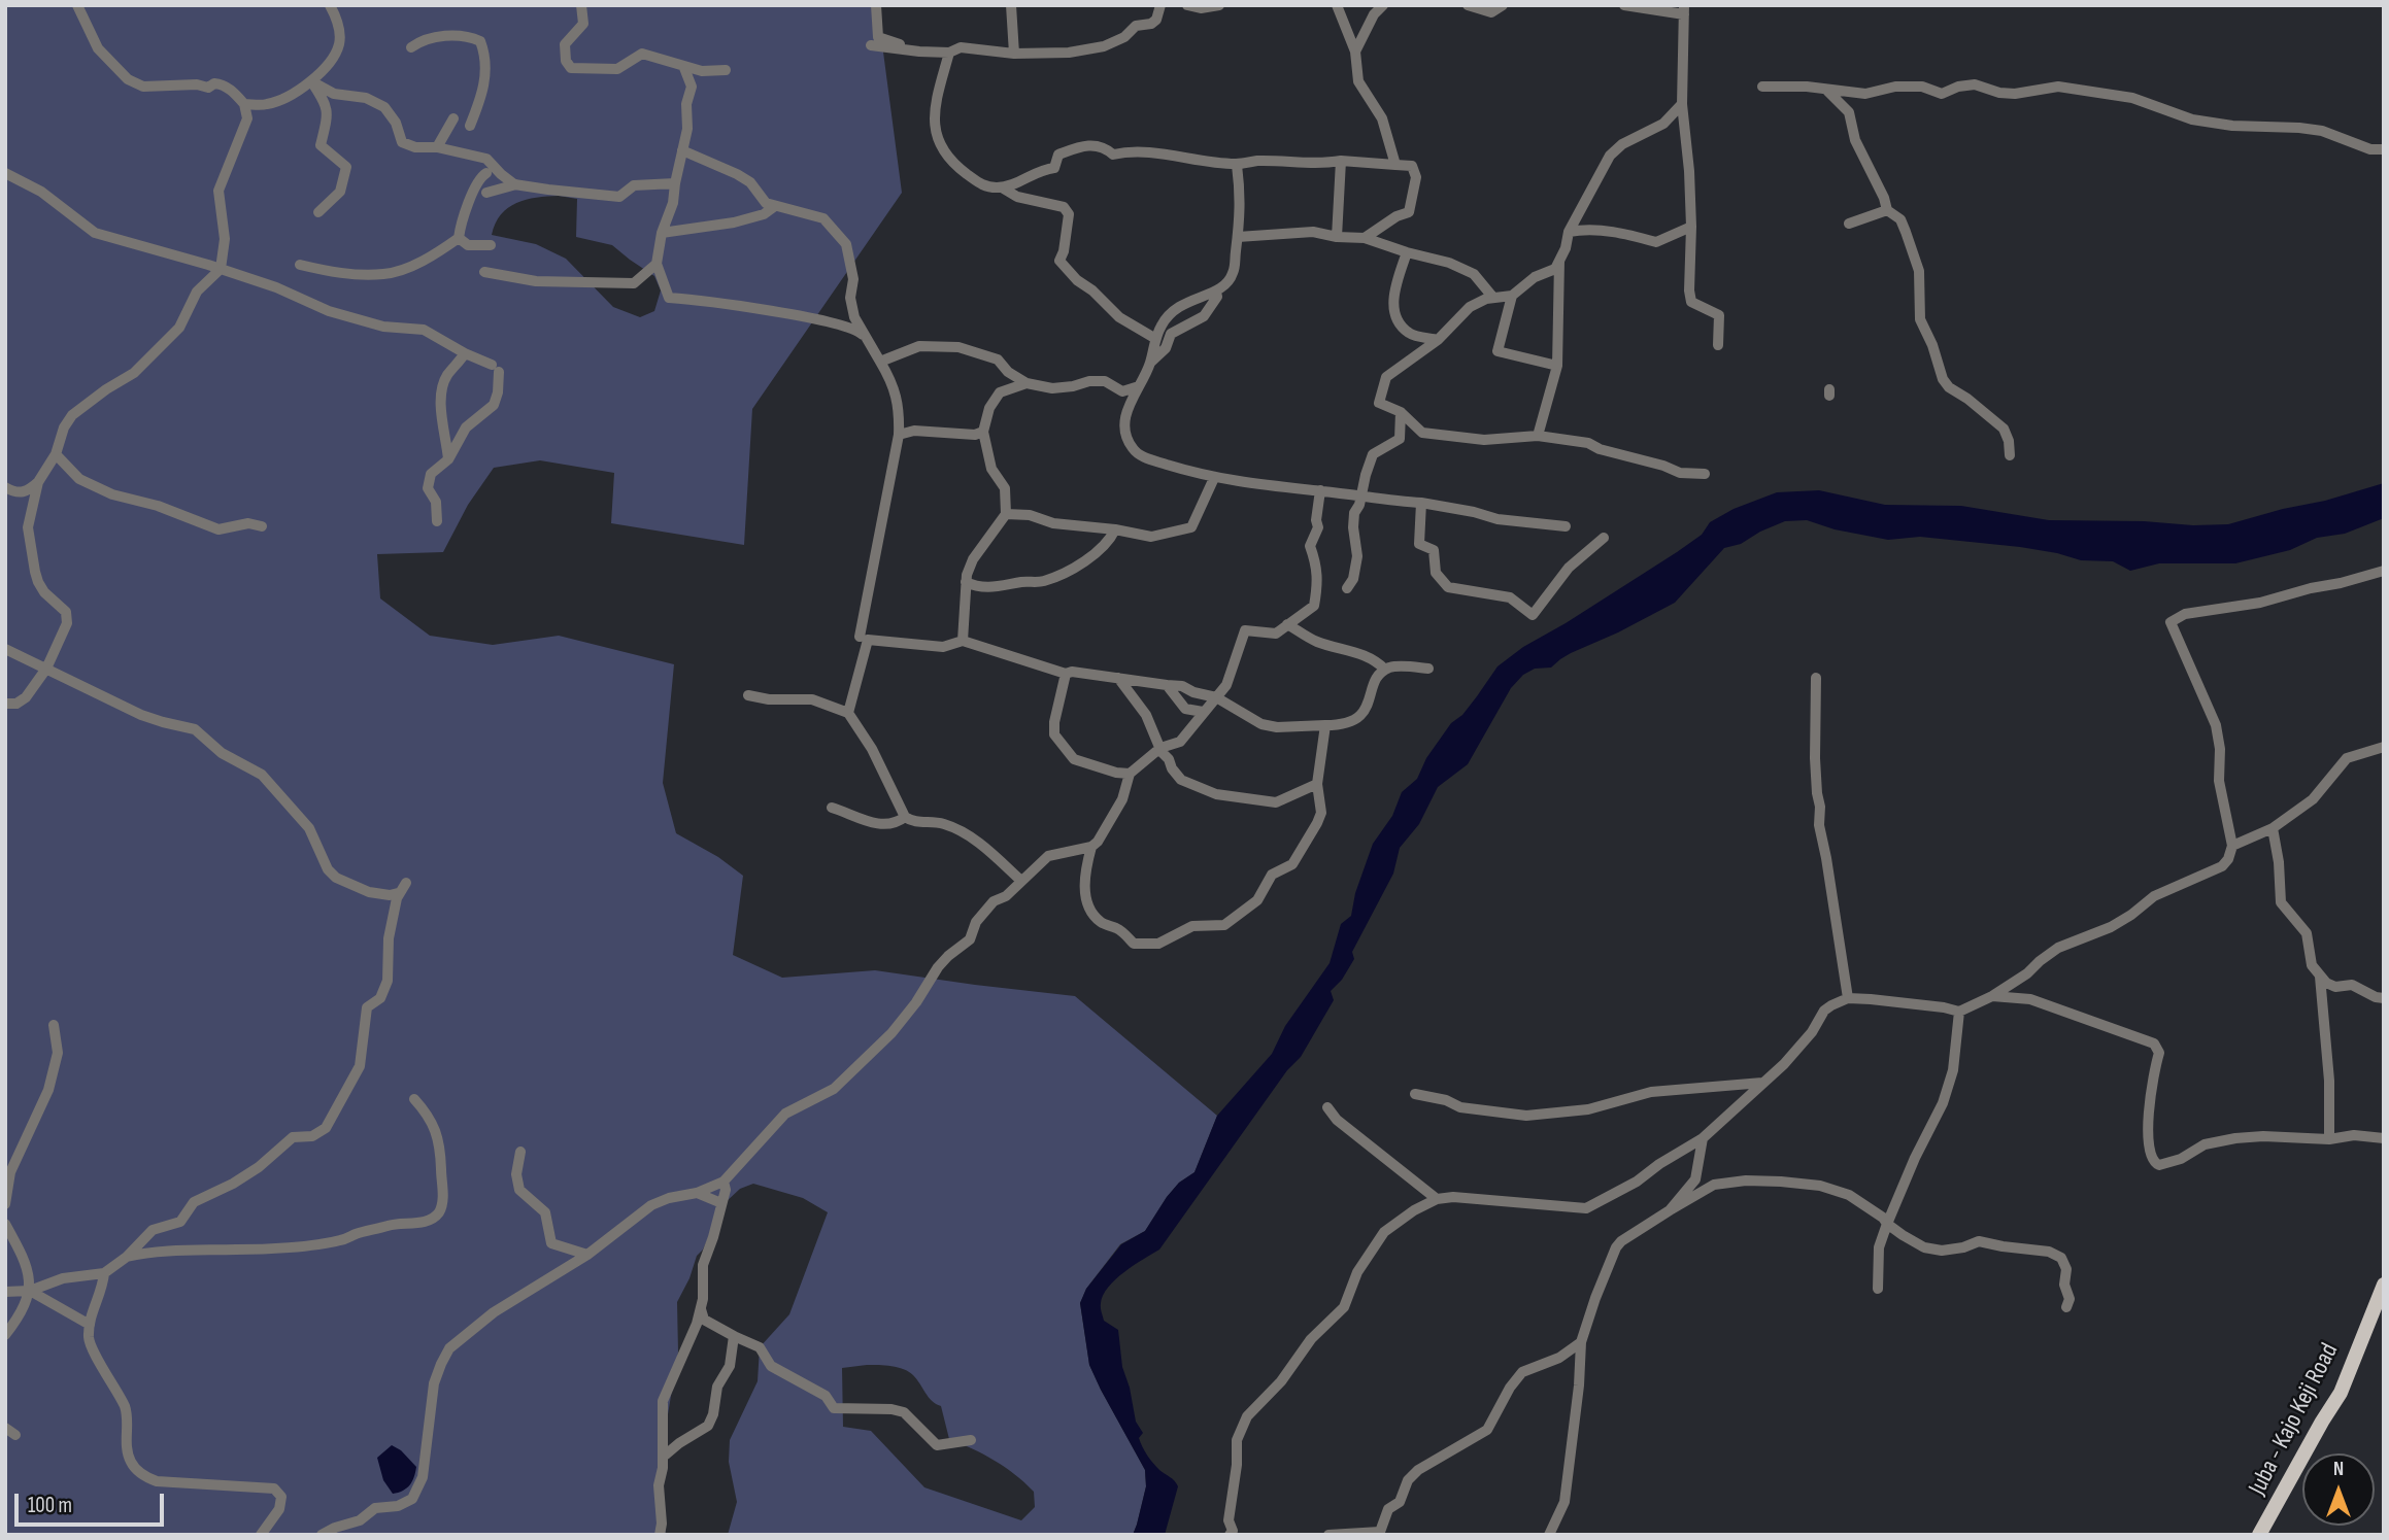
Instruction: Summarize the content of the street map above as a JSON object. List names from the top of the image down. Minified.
{"streets":{"main road":["Juba - Kajo Keji Road"]},"scale_bar":"100 m","north":"top"}
